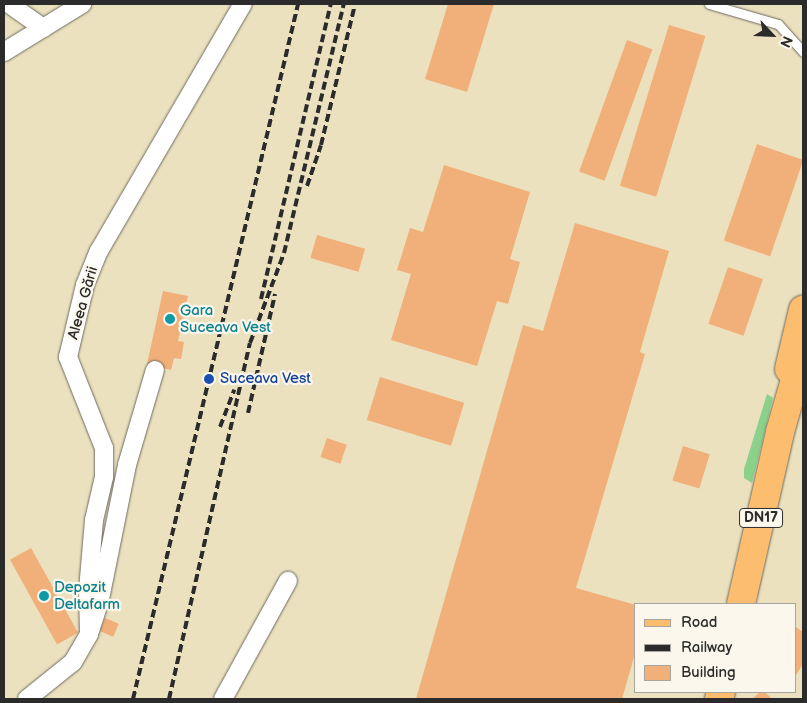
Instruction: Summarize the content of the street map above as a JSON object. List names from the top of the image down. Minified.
{"streets":{"main road":["DN17"],"street":["Aleea Gării"]},"places":["Gara Suceava Vest","Suceava Vest","Depozit Deltafarm"],"legend":["Road","Railway","Building"],"north":"bottom right"}
